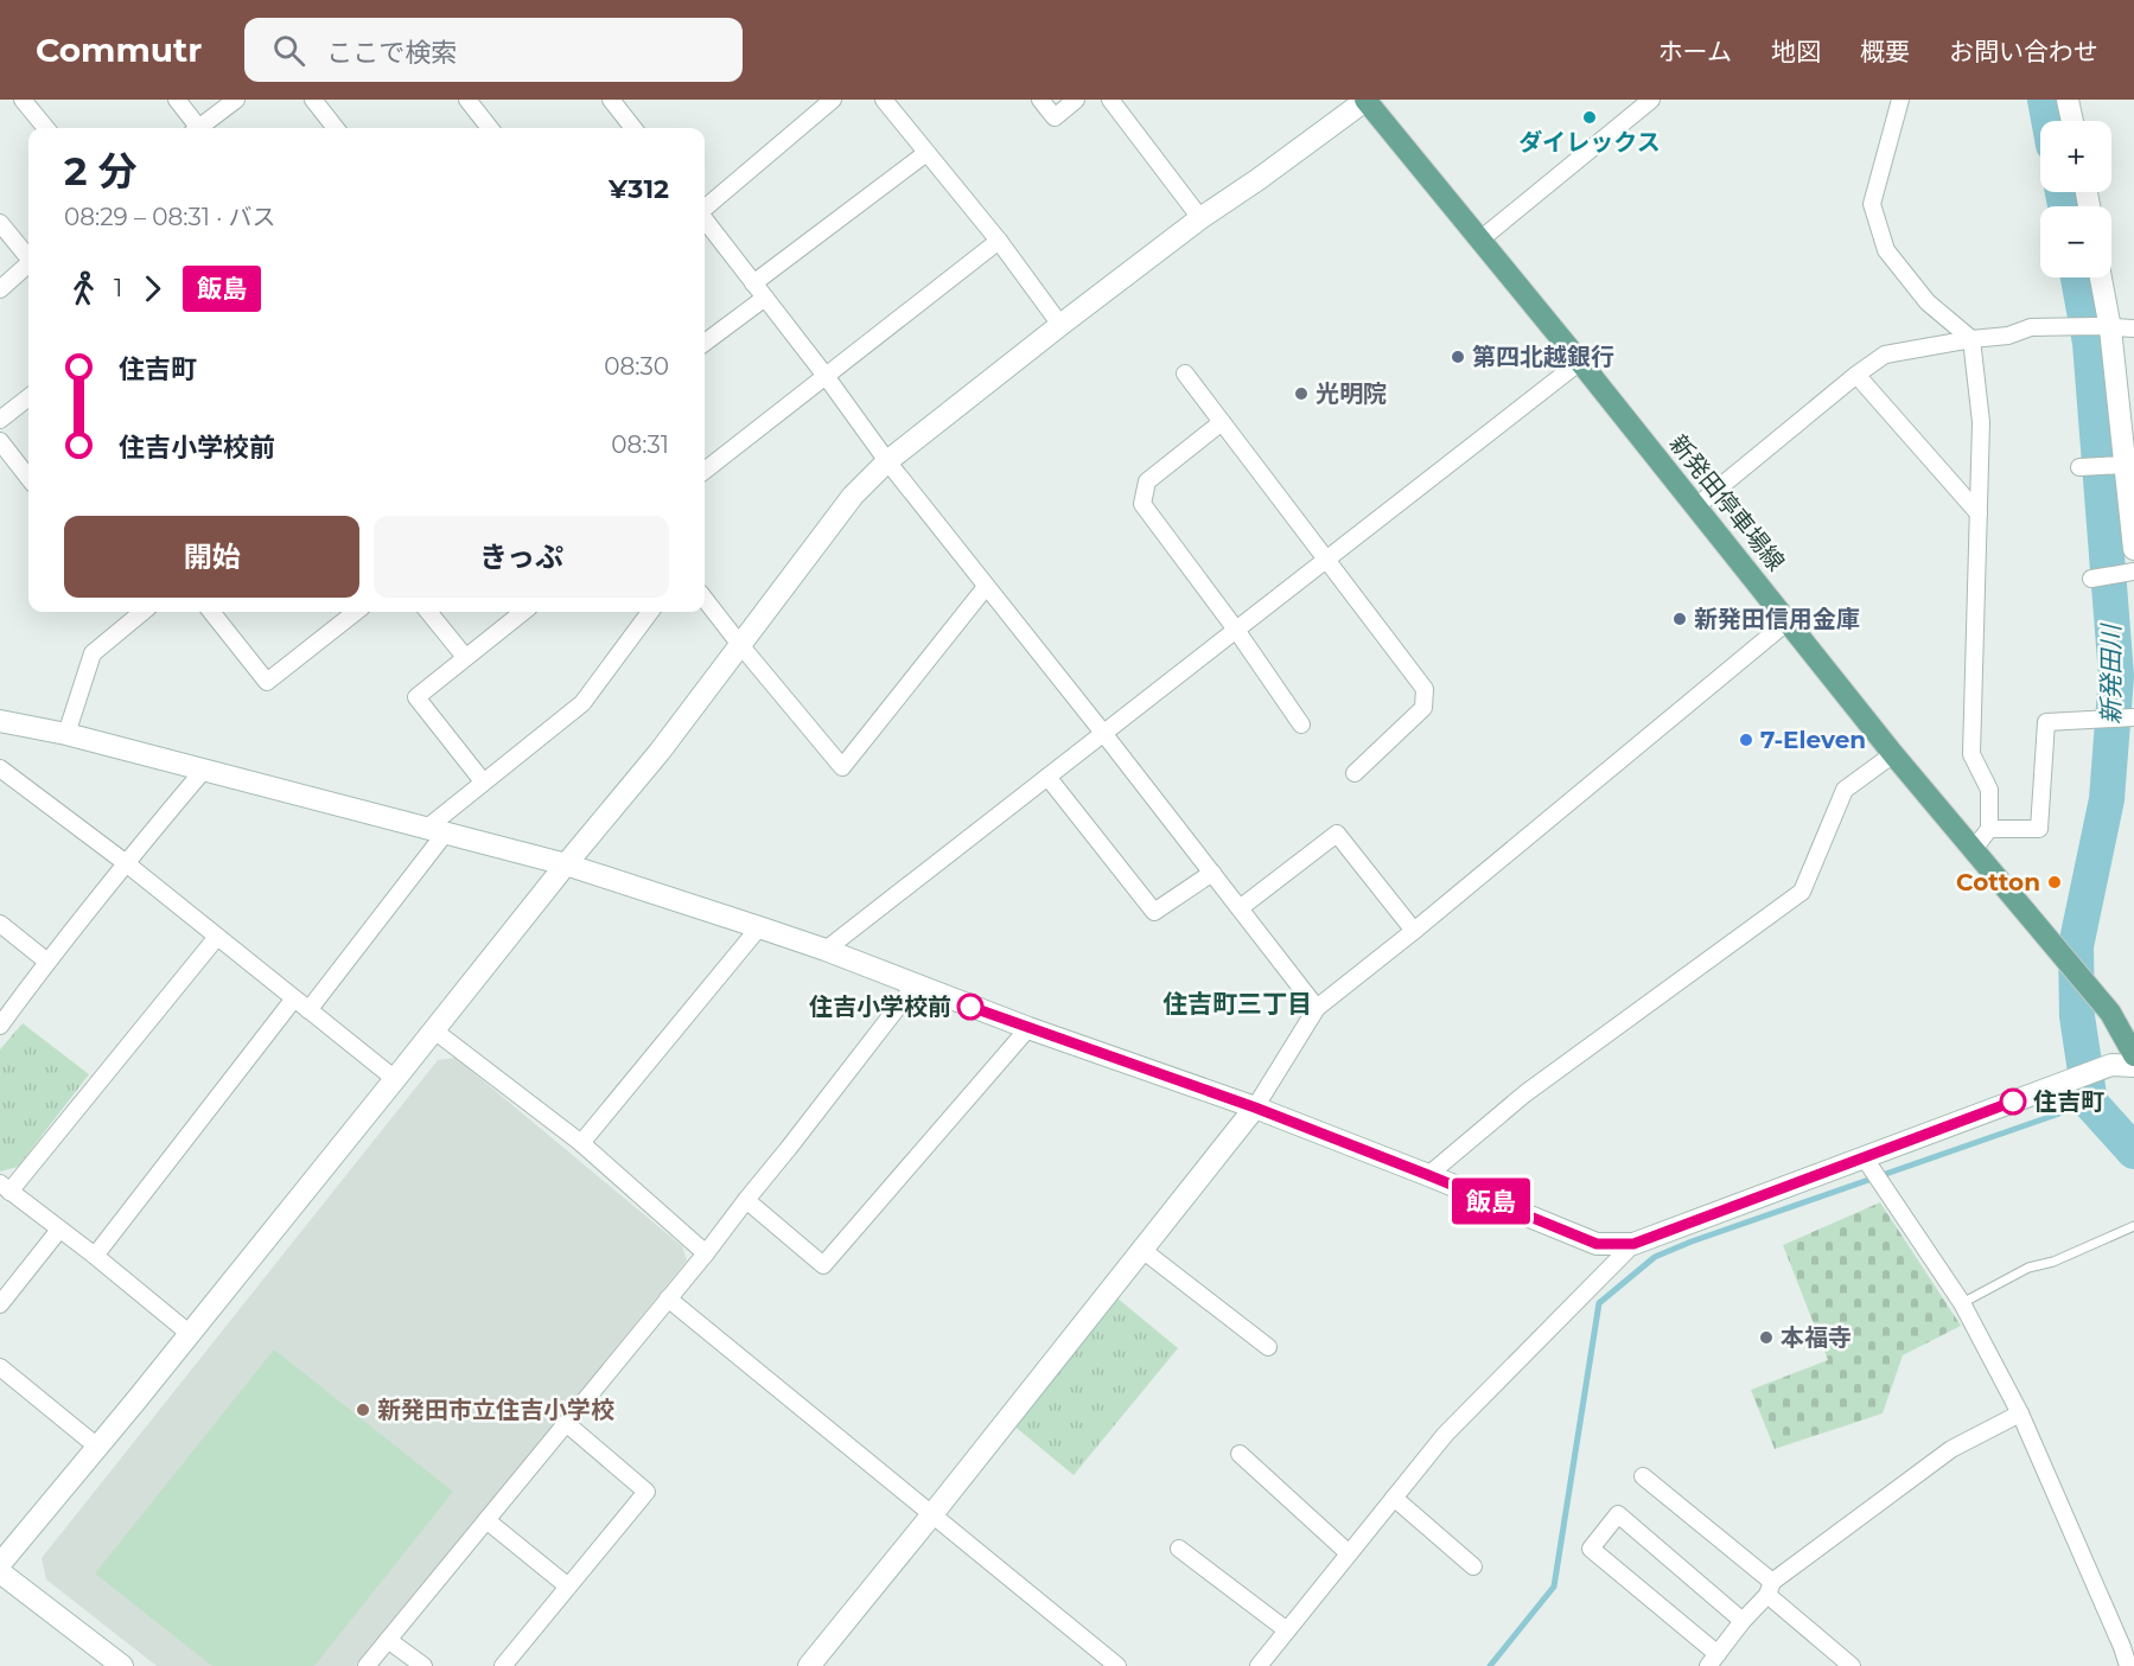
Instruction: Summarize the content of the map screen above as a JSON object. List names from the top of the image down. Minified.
{"streets":{"main road":["新発田停車場線"]},"districts":["住吉町三丁目"],"water":["新発田川"],"places":["ダイレックス","第四北越銀行","光明院","新発田信用金庫","7-Eleven","Cotton","住吉小学校前","住吉町","本福寺","新発田市立住吉小学校"],"lines":["bus line 飯島"],"page":{"header":"Commutr","search":"ここで検索","nav":["ホーム","地図","概要","お問い合わせ"],"on_map":"飯島","map_buttons":["+","−"],"heading":["2 分","08:29 – 08:31 · バス","¥312"],"legs":["1","飯島"],"list":[{"name":"住吉町","value":"08:30"},{"name":"住吉小学校前","value":"08:31"}],"buttons":["開始","きっぷ"]}}
